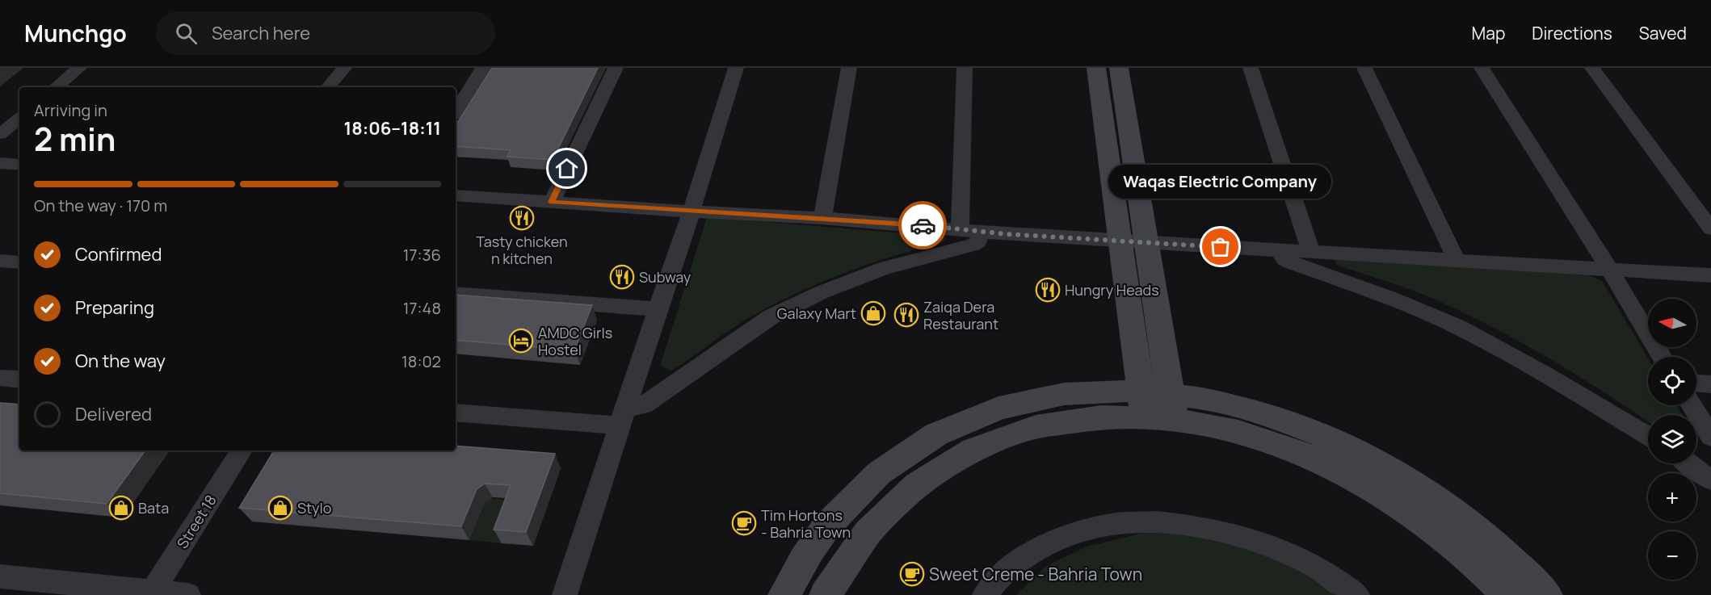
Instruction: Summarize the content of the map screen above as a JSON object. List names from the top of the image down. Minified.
{"streets":{"street":["Street 18"]},"places":{"restaurant":["Tasty chicken n kitchen","Subway","Hungry Heads","Zaiqa Dera Restaurant"],"other":["Waqas Electric Company"],"shop":["Galaxy Mart","Bata","Stylo"],"hotel":["AMDC Girls Hostel"],"cafe":["Tim Hortons - Bahria Town","Sweet Creme - Bahria Town"]},"north":"left","page":{"header":"Munchgo","search":"Search here","nav":["Map","Directions","Saved"],"heading":["2 min","Arriving in","18:06–18:11"],"bubble":"Waqas Electric Company","bar":"On the way · 170 m","list":[["Confirmed","17:36"],["Preparing","17:48"],["On the way","18:02"],"Delivered"],"map_buttons":["+","−"]}}
